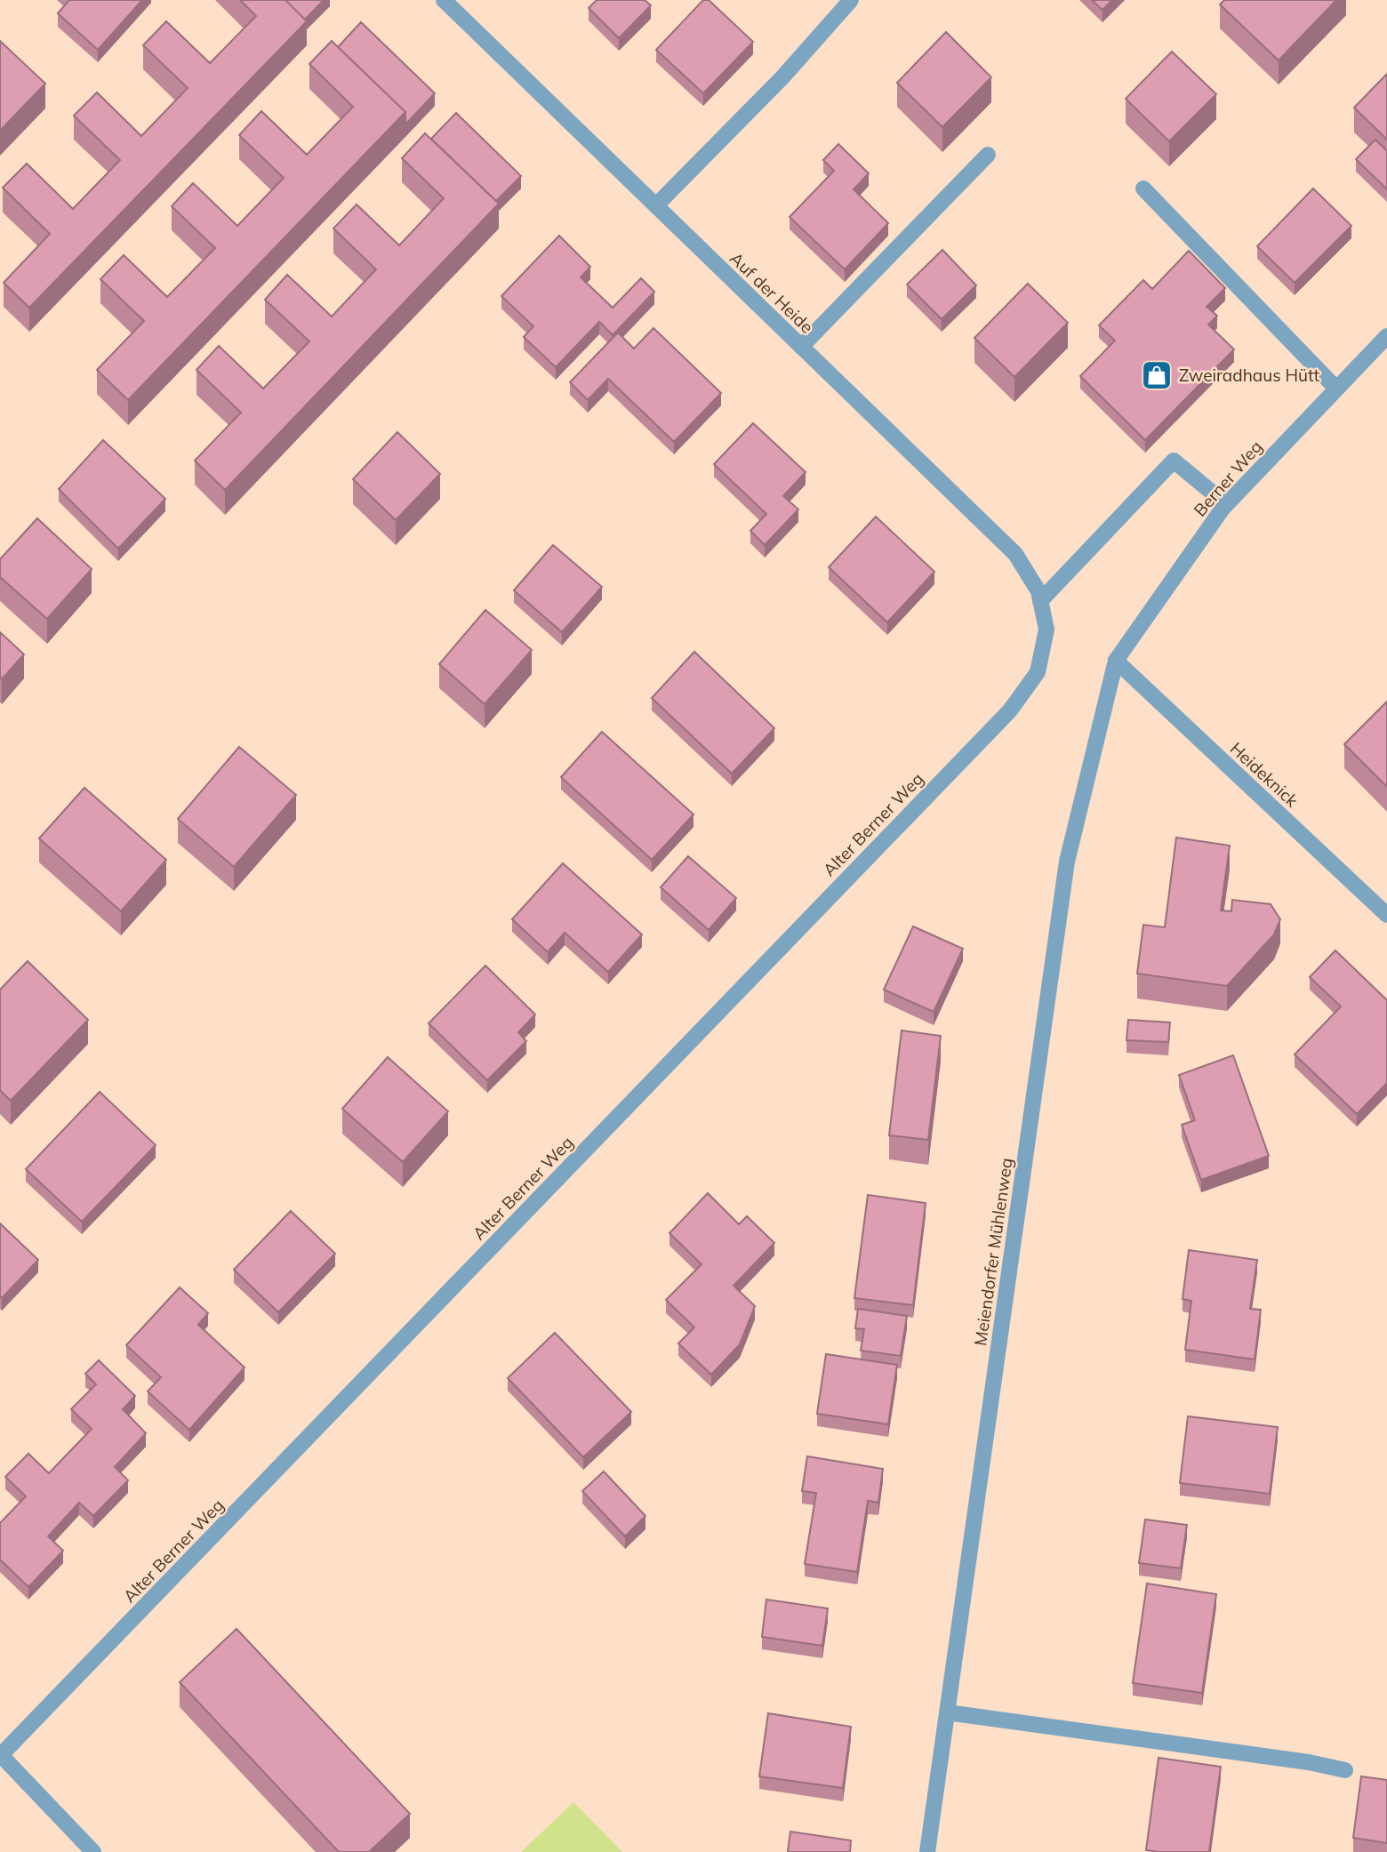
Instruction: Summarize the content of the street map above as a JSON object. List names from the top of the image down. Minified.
{"streets":{"street":["Auf der Heide","Berner Weg","Heideknick","Alter Berner Weg","Meiendorfer Mühlenweg"]},"crossings":[["Auf der Heide","Alter Berner Weg"],["Berner Weg","Heideknick"],["Berner Weg","Meiendorfer Mühlenweg"],["Heideknick","Meiendorfer Mühlenweg"]],"places":{"shop":["Zweiradhaus Hütt"]}}
